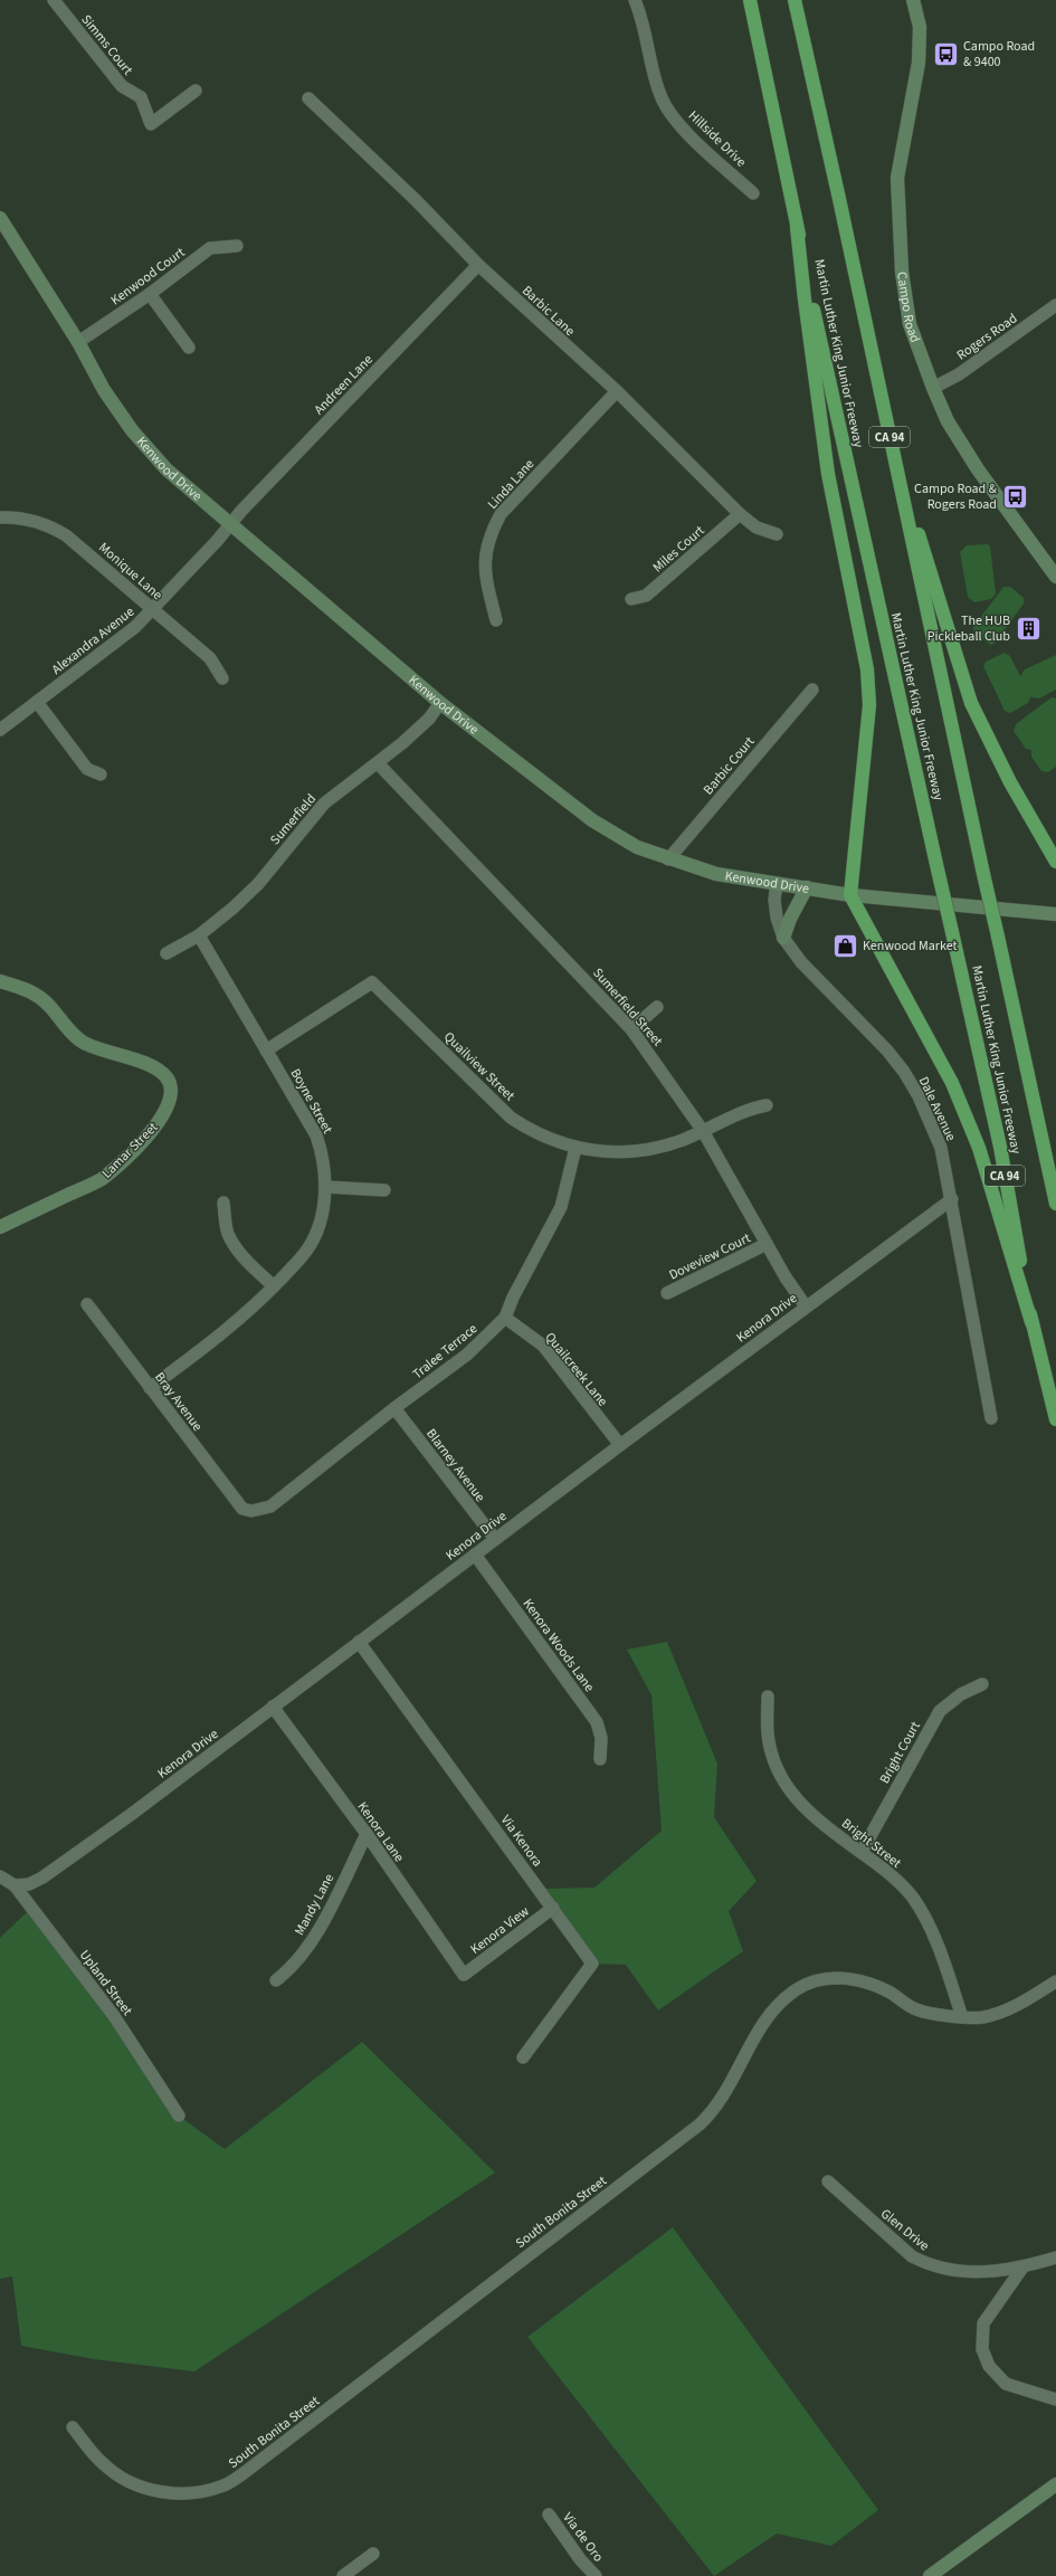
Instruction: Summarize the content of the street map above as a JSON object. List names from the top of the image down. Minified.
{"streets":{"highway":["Martin Luther King Junior Freeway","CA 94"],"main road":["Campo Road","Kenwood Drive","Lamar Street"],"street":["Simms Court","Hillside Drive","Kenwood Court","Barbic Lane","Rogers Road","Andreen Lane","Linda Lane","Miles Court","Monique Lane","Alexandra Avenue","Barbic Court","Sumerfield","Sumerfield Street","Quailview Street","Boyne Street","Dale Avenue","Doveview Court","Kenora Drive","Tralee Terrace","Quailcreek Lane","Bray Avenue","Blarney Avenue","Kenora Woods Lane","Bright Court","Kenora Lane","Via Kenora","Bright Street","Mandy Lane","Kenora View","Upland Street","South Bonita Street","Glen Drive","Via de Oro"]},"crossings":[["Kenwood Court","Kenwood Drive"],["Campo Road","Rogers Road"],["Barbic Lane","Andreen Lane"],["Barbic Lane","Linda Lane"],["Barbic Lane","Miles Court"],["Andreen Lane","Kenwood Drive"],["Andreen Lane","Alexandra Avenue"],["Kenwood Drive","Alexandra Avenue"],["Kenwood Drive","Barbic Court"],["Kenwood Drive","Sumerfield"],["Kenwood Drive","Dale Avenue"],["Monique Lane","Alexandra Avenue"],["Sumerfield","Sumerfield Street"],["Sumerfield","Boyne Street"],["Sumerfield Street","Quailview Street"],["Sumerfield Street","Doveview Court"],["Sumerfield Street","Kenora Drive"],["Quailview Street","Boyne Street"],["Quailview Street","Tralee Terrace"],["Boyne Street","Bray Avenue"],["Dale Avenue","Kenora Drive"],["Kenora Drive","Quailcreek Lane"],["Kenora Drive","Blarney Avenue"],["Kenora Drive","Kenora Woods Lane"],["Kenora Drive","Kenora Lane"],["Kenora Drive","Via Kenora"],["Kenora Drive","Upland Street"],["Tralee Terrace","Quailcreek Lane"],["Tralee Terrace","Bray Avenue"],["Tralee Terrace","Blarney Avenue"],["Bright Court","Bright Street"],["Kenora Lane","Mandy Lane"],["Kenora Lane","Kenora View"],["Via Kenora","Kenora View"],["Bright Street","South Bonita Street"]],"places":{"bus stop":["Campo Road & 9400","Campo Road & Rogers Road"],"building":["The HUB Pickleball Club"],"shop":["Kenwood Market"]}}
